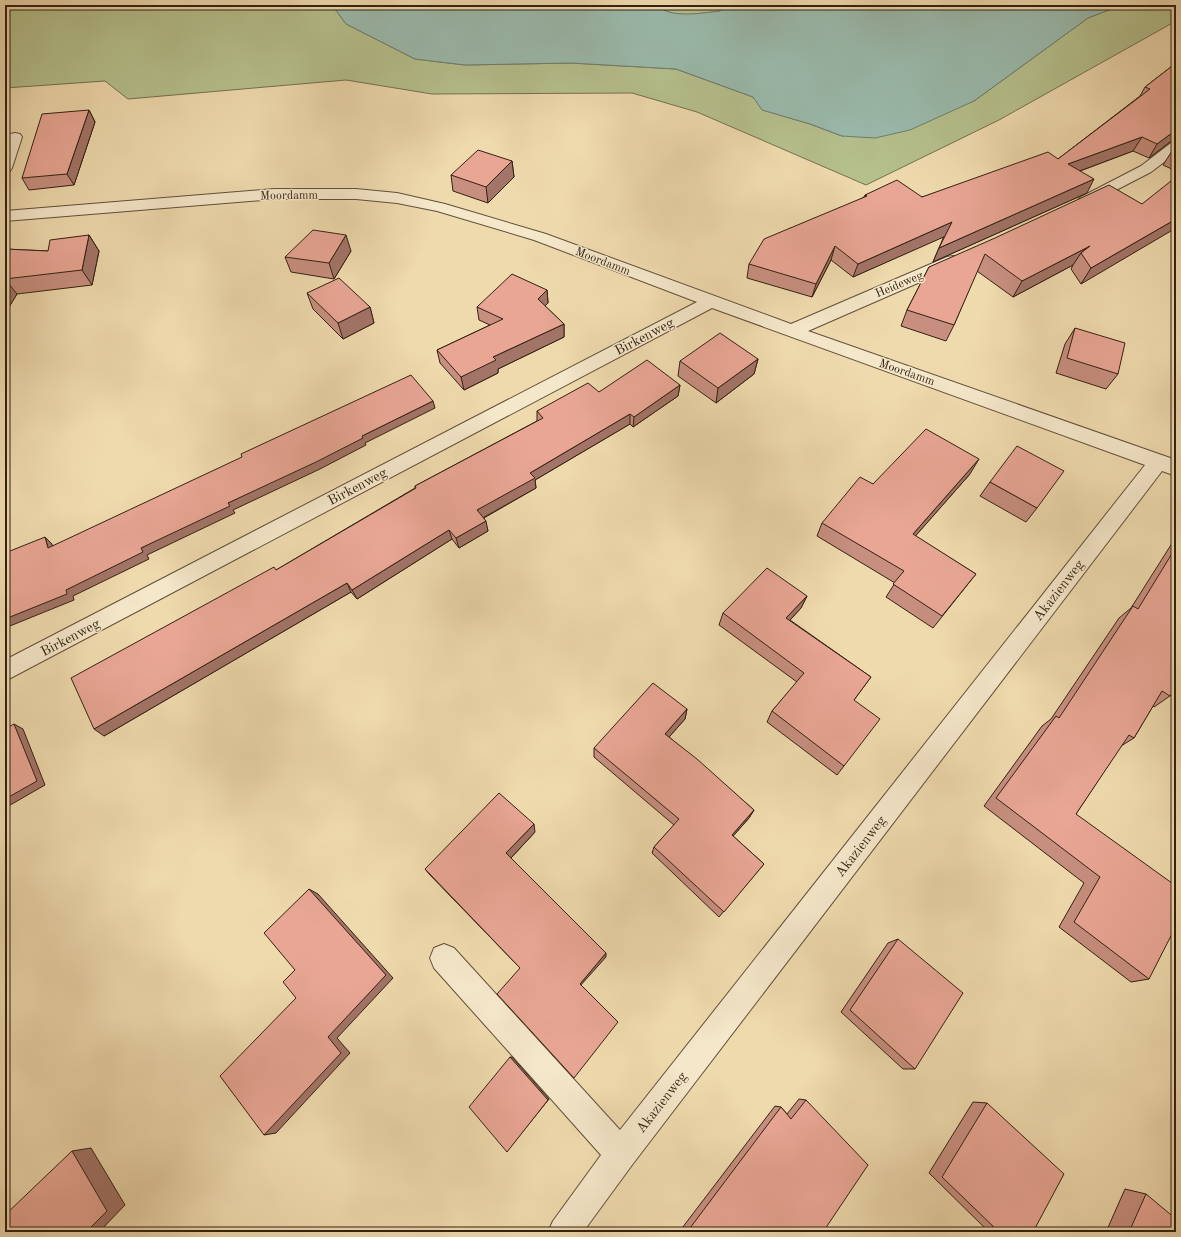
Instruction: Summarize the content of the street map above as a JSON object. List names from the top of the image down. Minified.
{"streets":{"street":["Moordamm","Heideweg","Birkenweg","Akazienweg"]},"crossings":[["Moordamm","Heideweg"],["Moordamm","Birkenweg"],["Moordamm","Akazienweg"]]}
